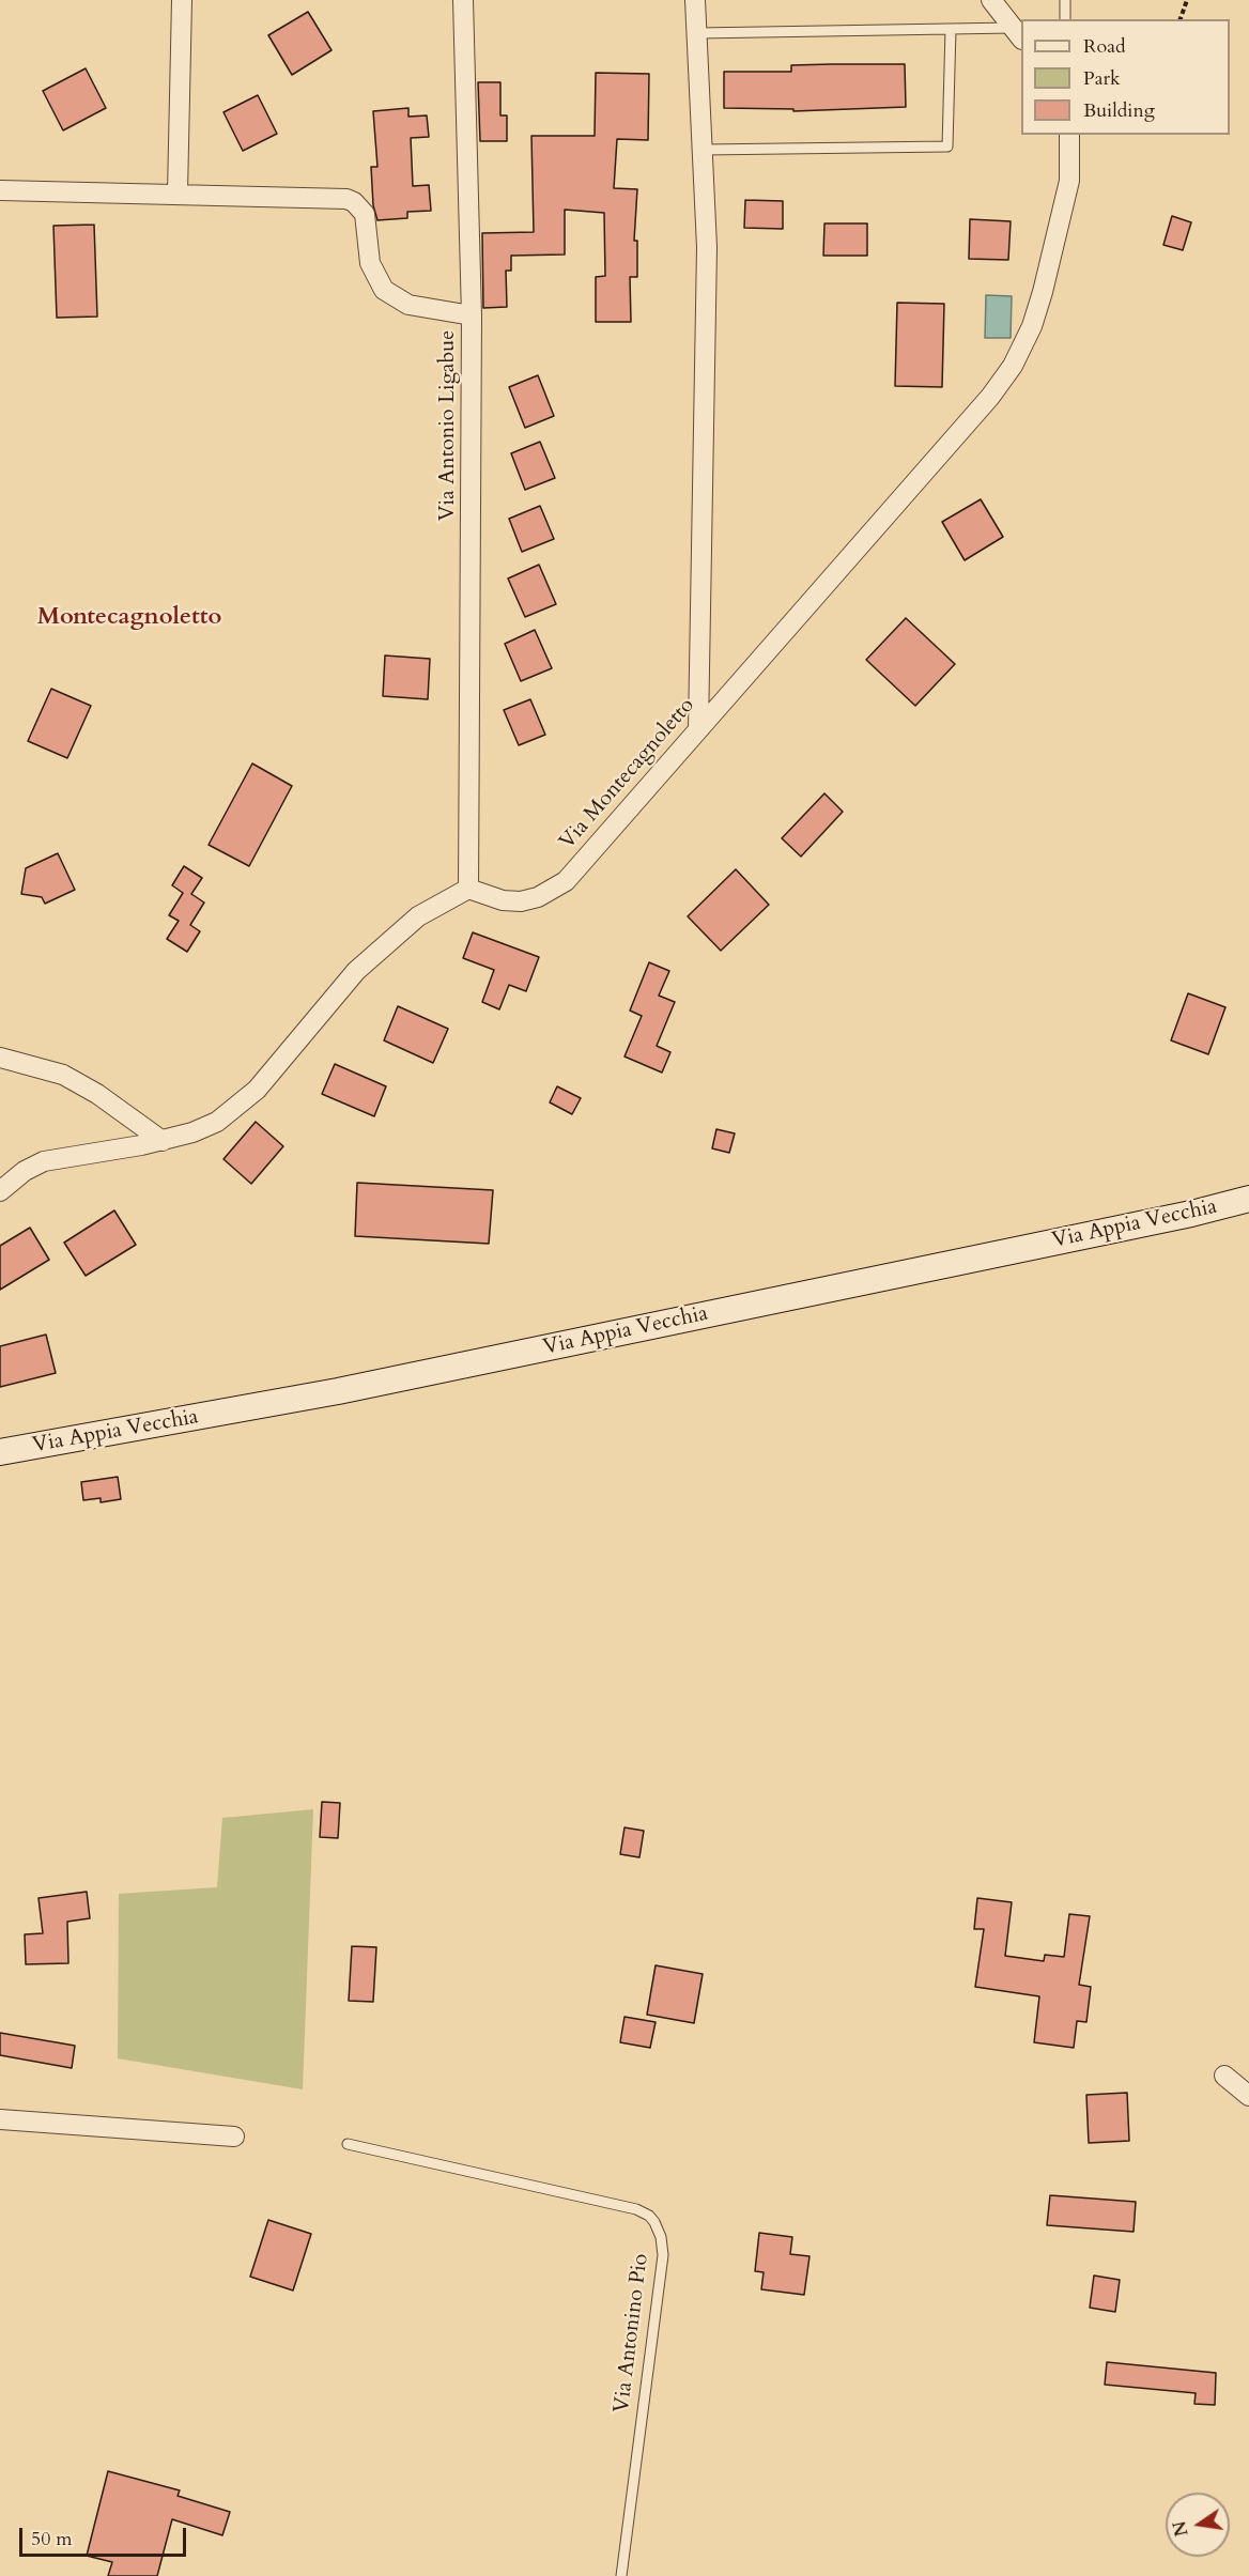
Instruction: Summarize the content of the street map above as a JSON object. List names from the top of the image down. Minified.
{"streets":{"main road":["Via Appia Vecchia"],"street":["Via Antonio Ligabue","Via Montecagnoletto"],"lane":["Via Antonino Pio"]},"crossings":[["Via Antonio Ligabue","Via Montecagnoletto"]],"districts":["Montecagnoletto"],"legend":["Road","Park","Building"],"scale_bar":"50 m","north":"left"}
